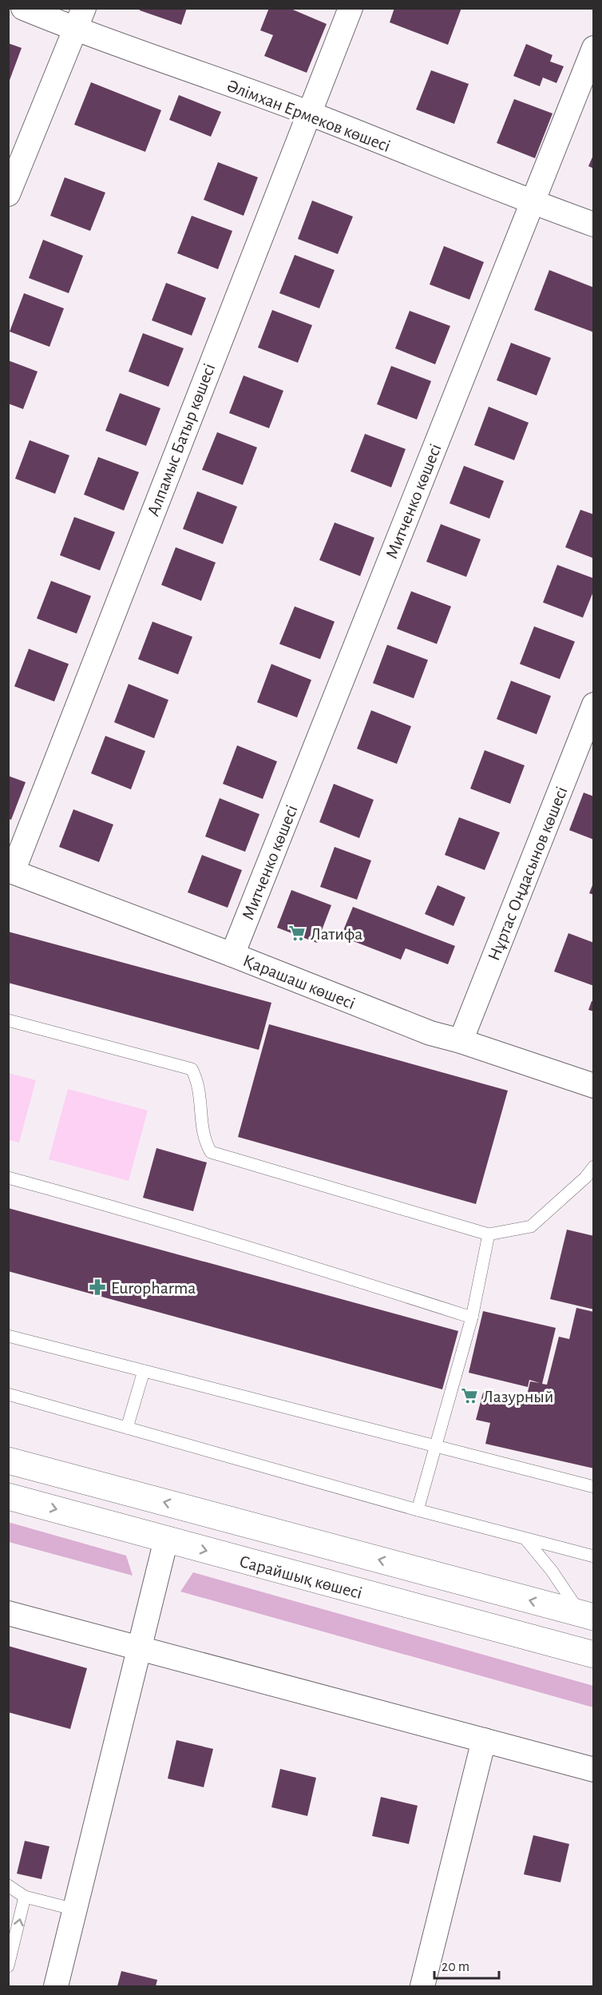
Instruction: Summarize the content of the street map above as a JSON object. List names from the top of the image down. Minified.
{"streets":{"main road":["Сарайшық көшесі"],"street":["Әлімхан Ермеков көшесі","Алпамыс Батыр көшесі","Митченко көшесі","Нұртас Оңдасынов көшесі","Қарашаш көшесі"]},"crossings":[["Әлімхан Ермеков көшесі","Алпамыс Батыр көшесі"],["Әлімхан Ермеков көшесі","Митченко көшесі"],["Алпамыс Батыр көшесі","Қарашаш көшесі"],["Митченко көшесі","Қарашаш көшесі"],["Нұртас Оңдасынов көшесі","Қарашаш көшесі"]],"places":{"supermarket":["Латифа","Лазурный"],"pharmacy":["Europharma"]},"scale_bar":"20 m"}
